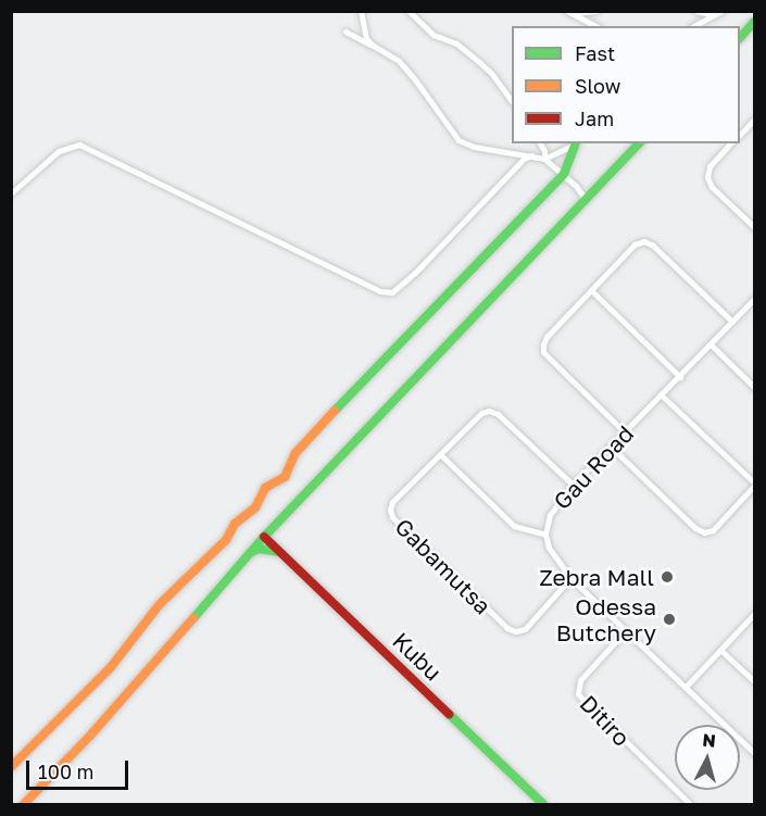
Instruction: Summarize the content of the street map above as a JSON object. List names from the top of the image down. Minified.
{"streets":{"main road":["Kubu"],"street":["Gau Road","Gabamutsa","Ditiro"]},"crossings":[["Gau Road","Gabamutsa"],["Gau Road","Ditiro"]],"places":["Zebra Mall","Odessa Butchery"],"legend":["Fast","Slow","Jam"],"scale_bar":"100 m","north":"top"}
